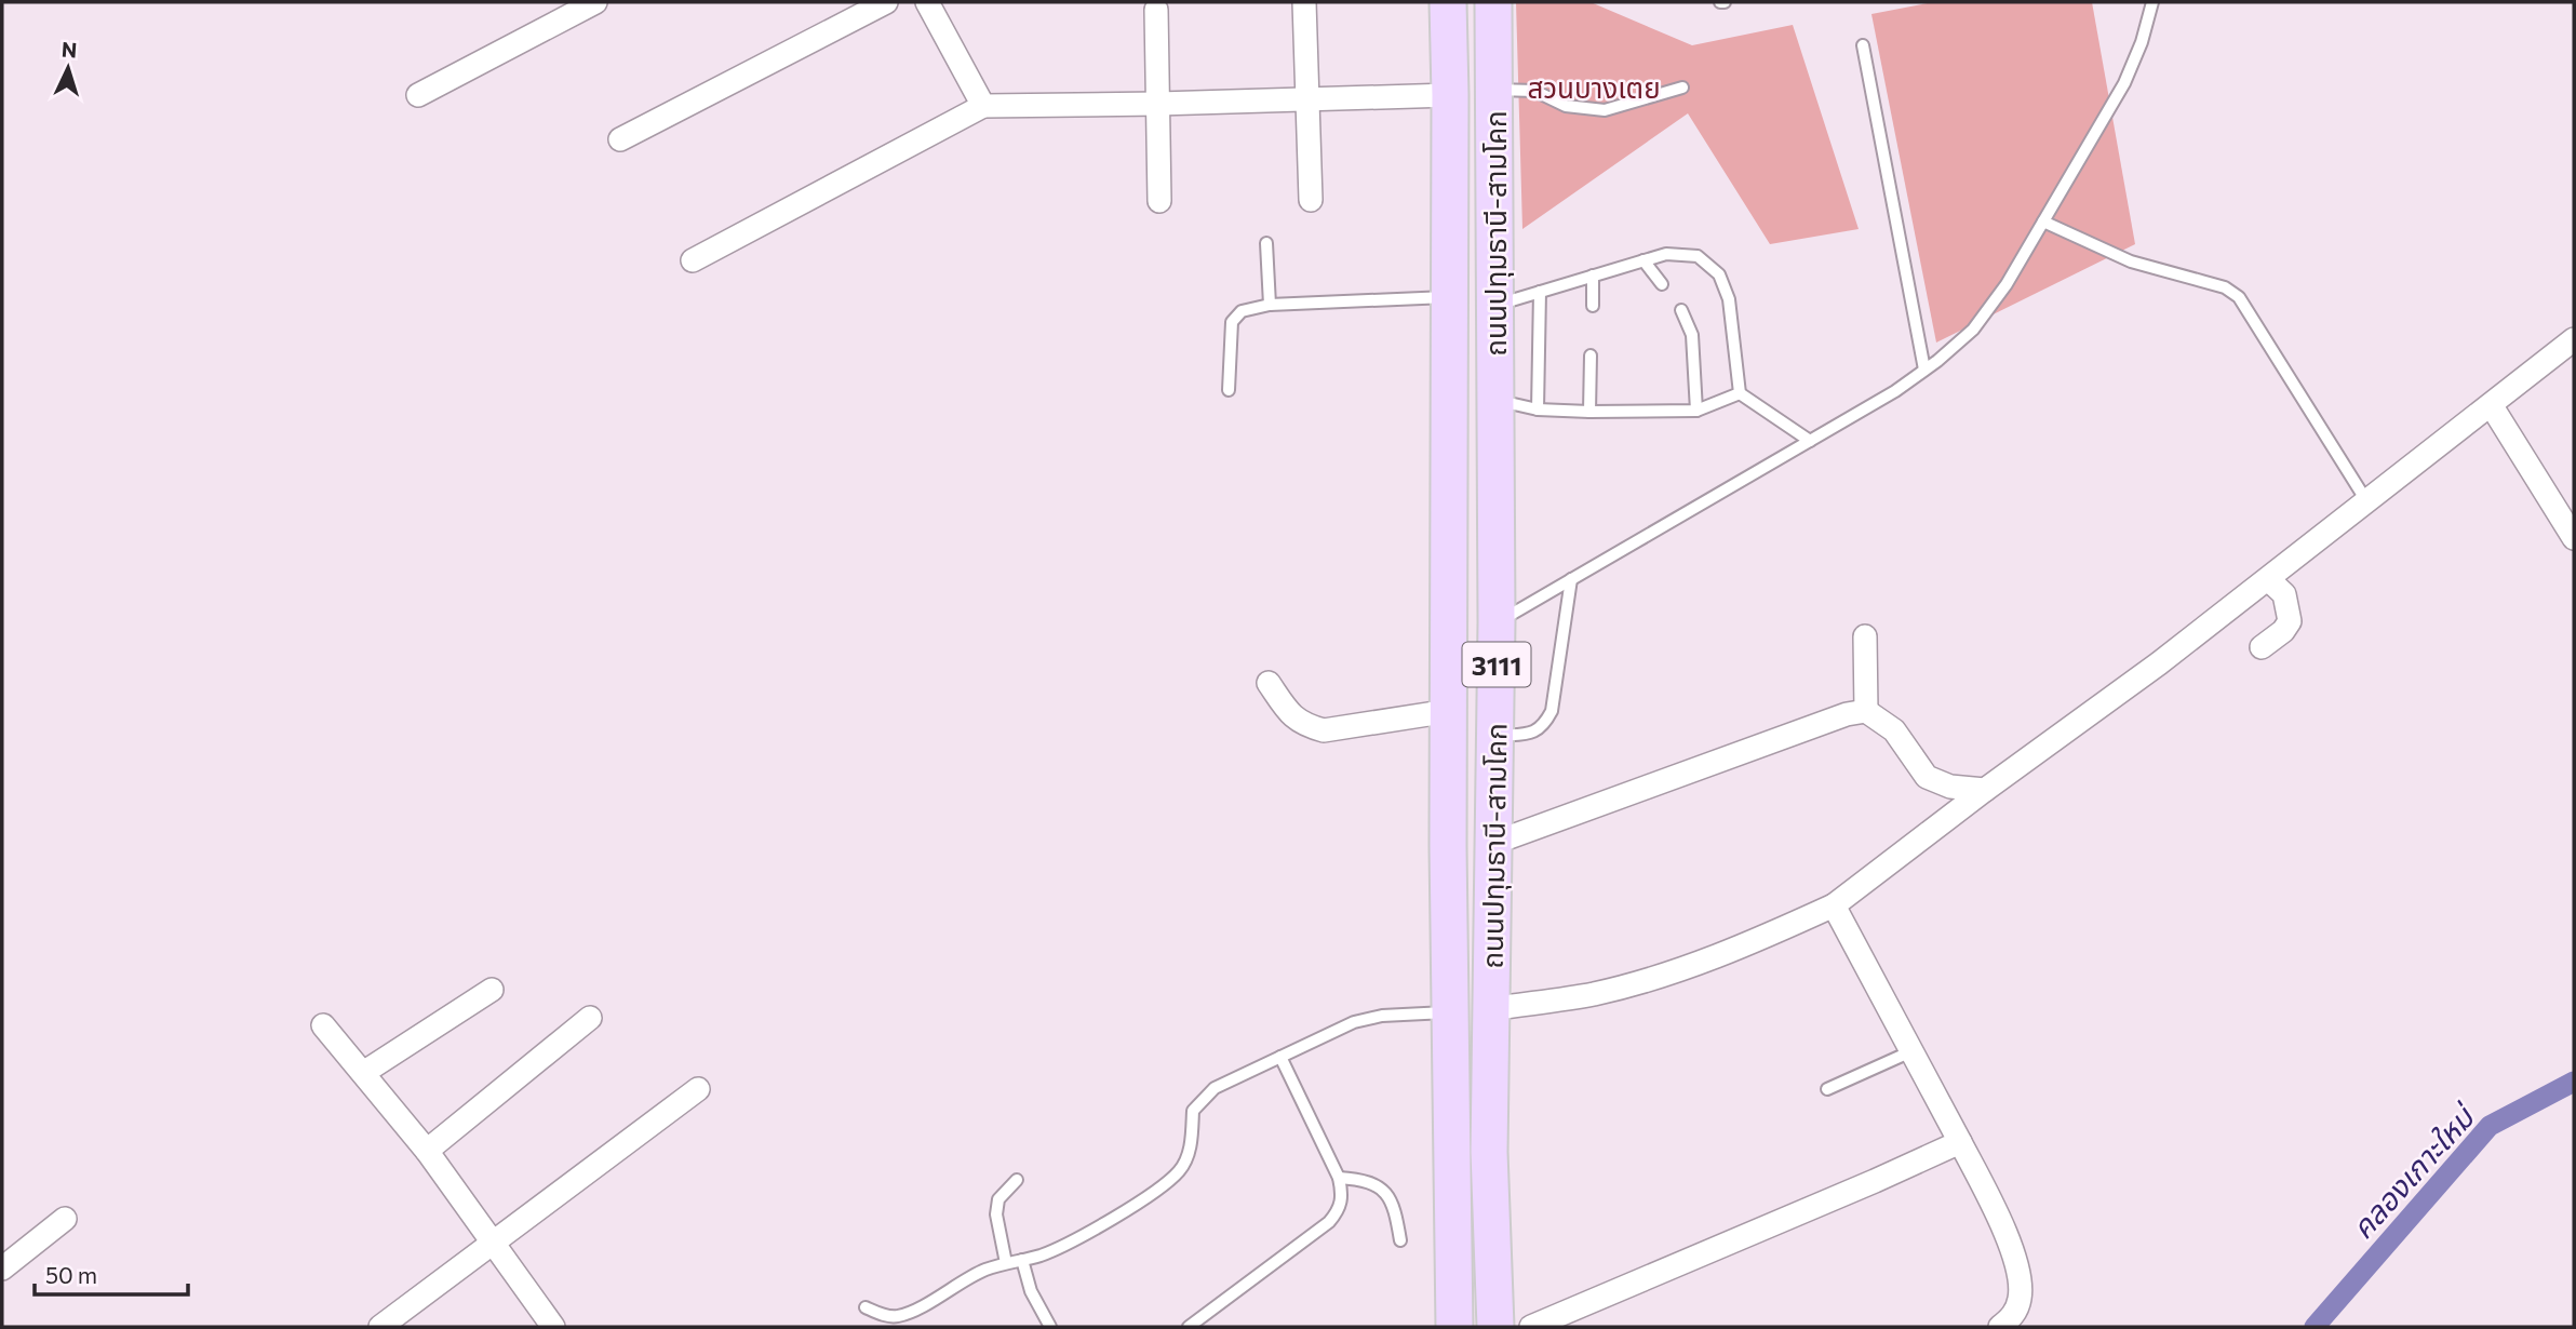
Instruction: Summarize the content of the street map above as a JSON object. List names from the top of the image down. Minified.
{"streets":{"main road":["ถนนปทุมธานี-สามโคก","3111"]},"water":["คลองเกาะใหม่"],"parks":["สวนบางเตย"],"scale_bar":"50 m","north":"top"}
